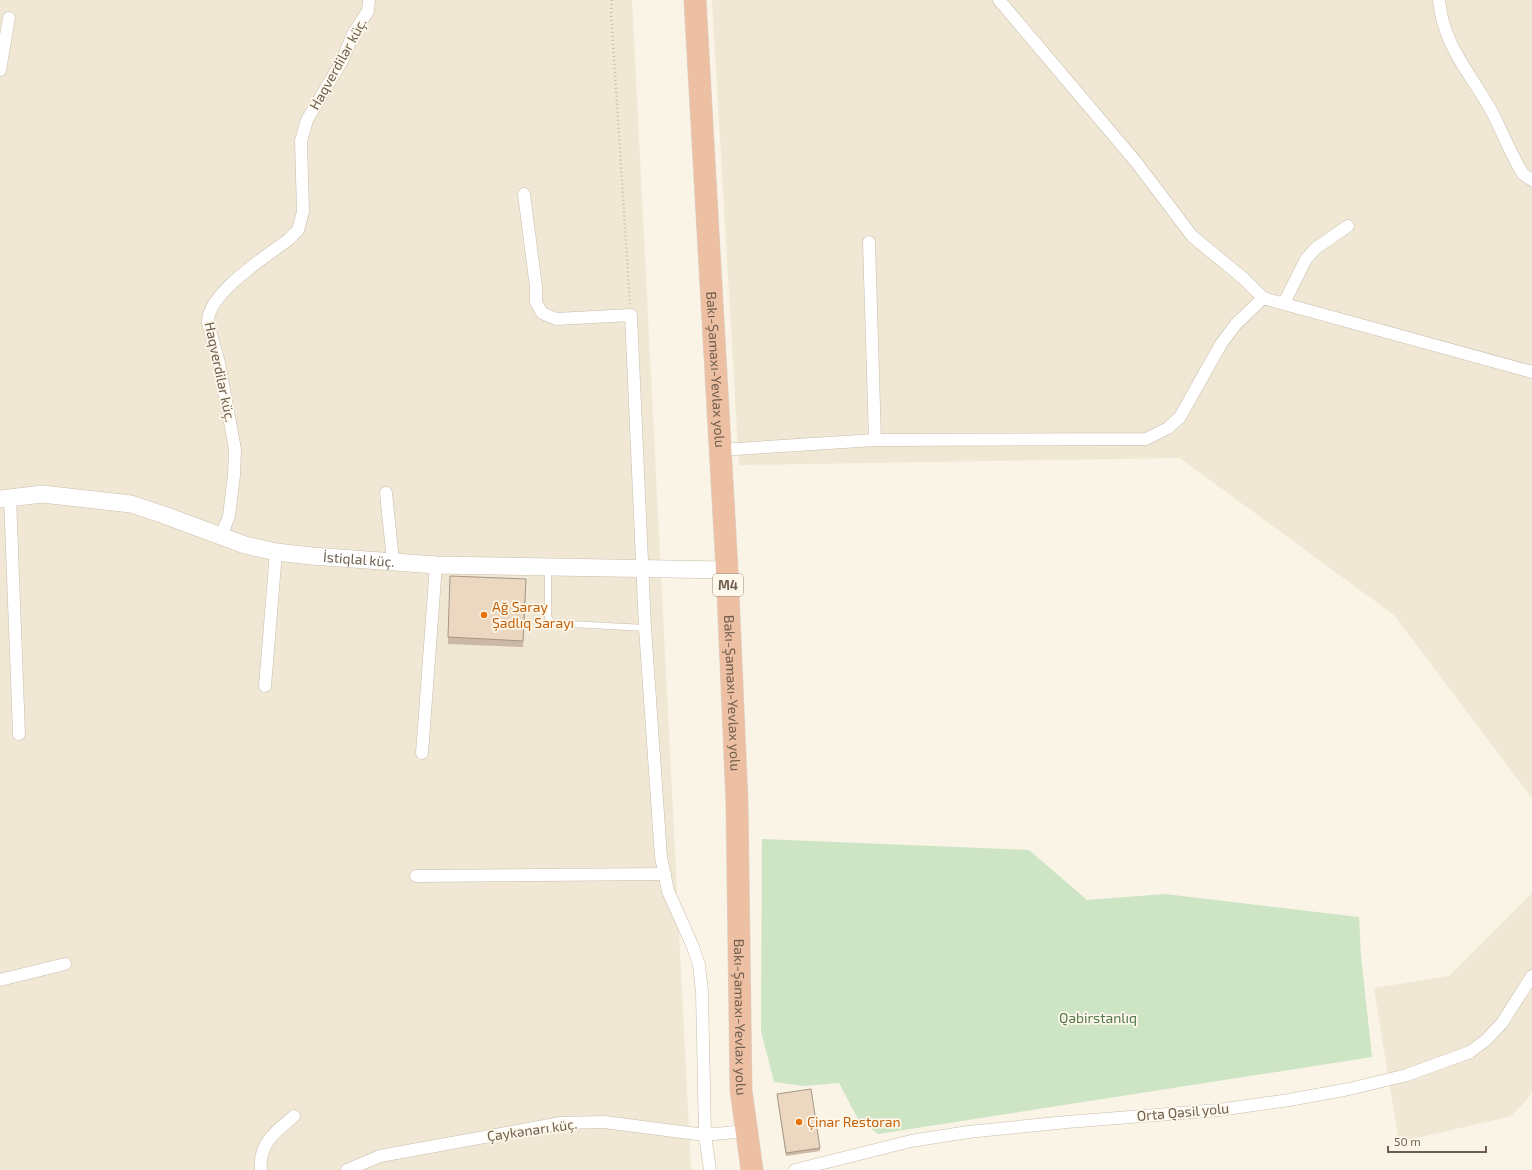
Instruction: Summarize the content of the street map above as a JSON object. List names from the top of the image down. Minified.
{"streets":{"highway":["Bakı-Şamaxı-Yevlax yolu","M4"],"street":["Haqverdilər küç.","İstiqlal küç.","Orta Qəsil yolu","Çaykənarı küç."]},"crossings":[["Haqverdilər küç.","İstiqlal küç."],["Bakı-Şamaxı-Yevlax yolu","İstiqlal küç."],["Bakı-Şamaxı-Yevlax yolu","Çaykənarı küç."]],"parks":["Qəbirstanlıq"],"places":["Ağ Saray Şadlıq Sarayı","Çinar Restoran"],"scale_bar":"50 m"}
